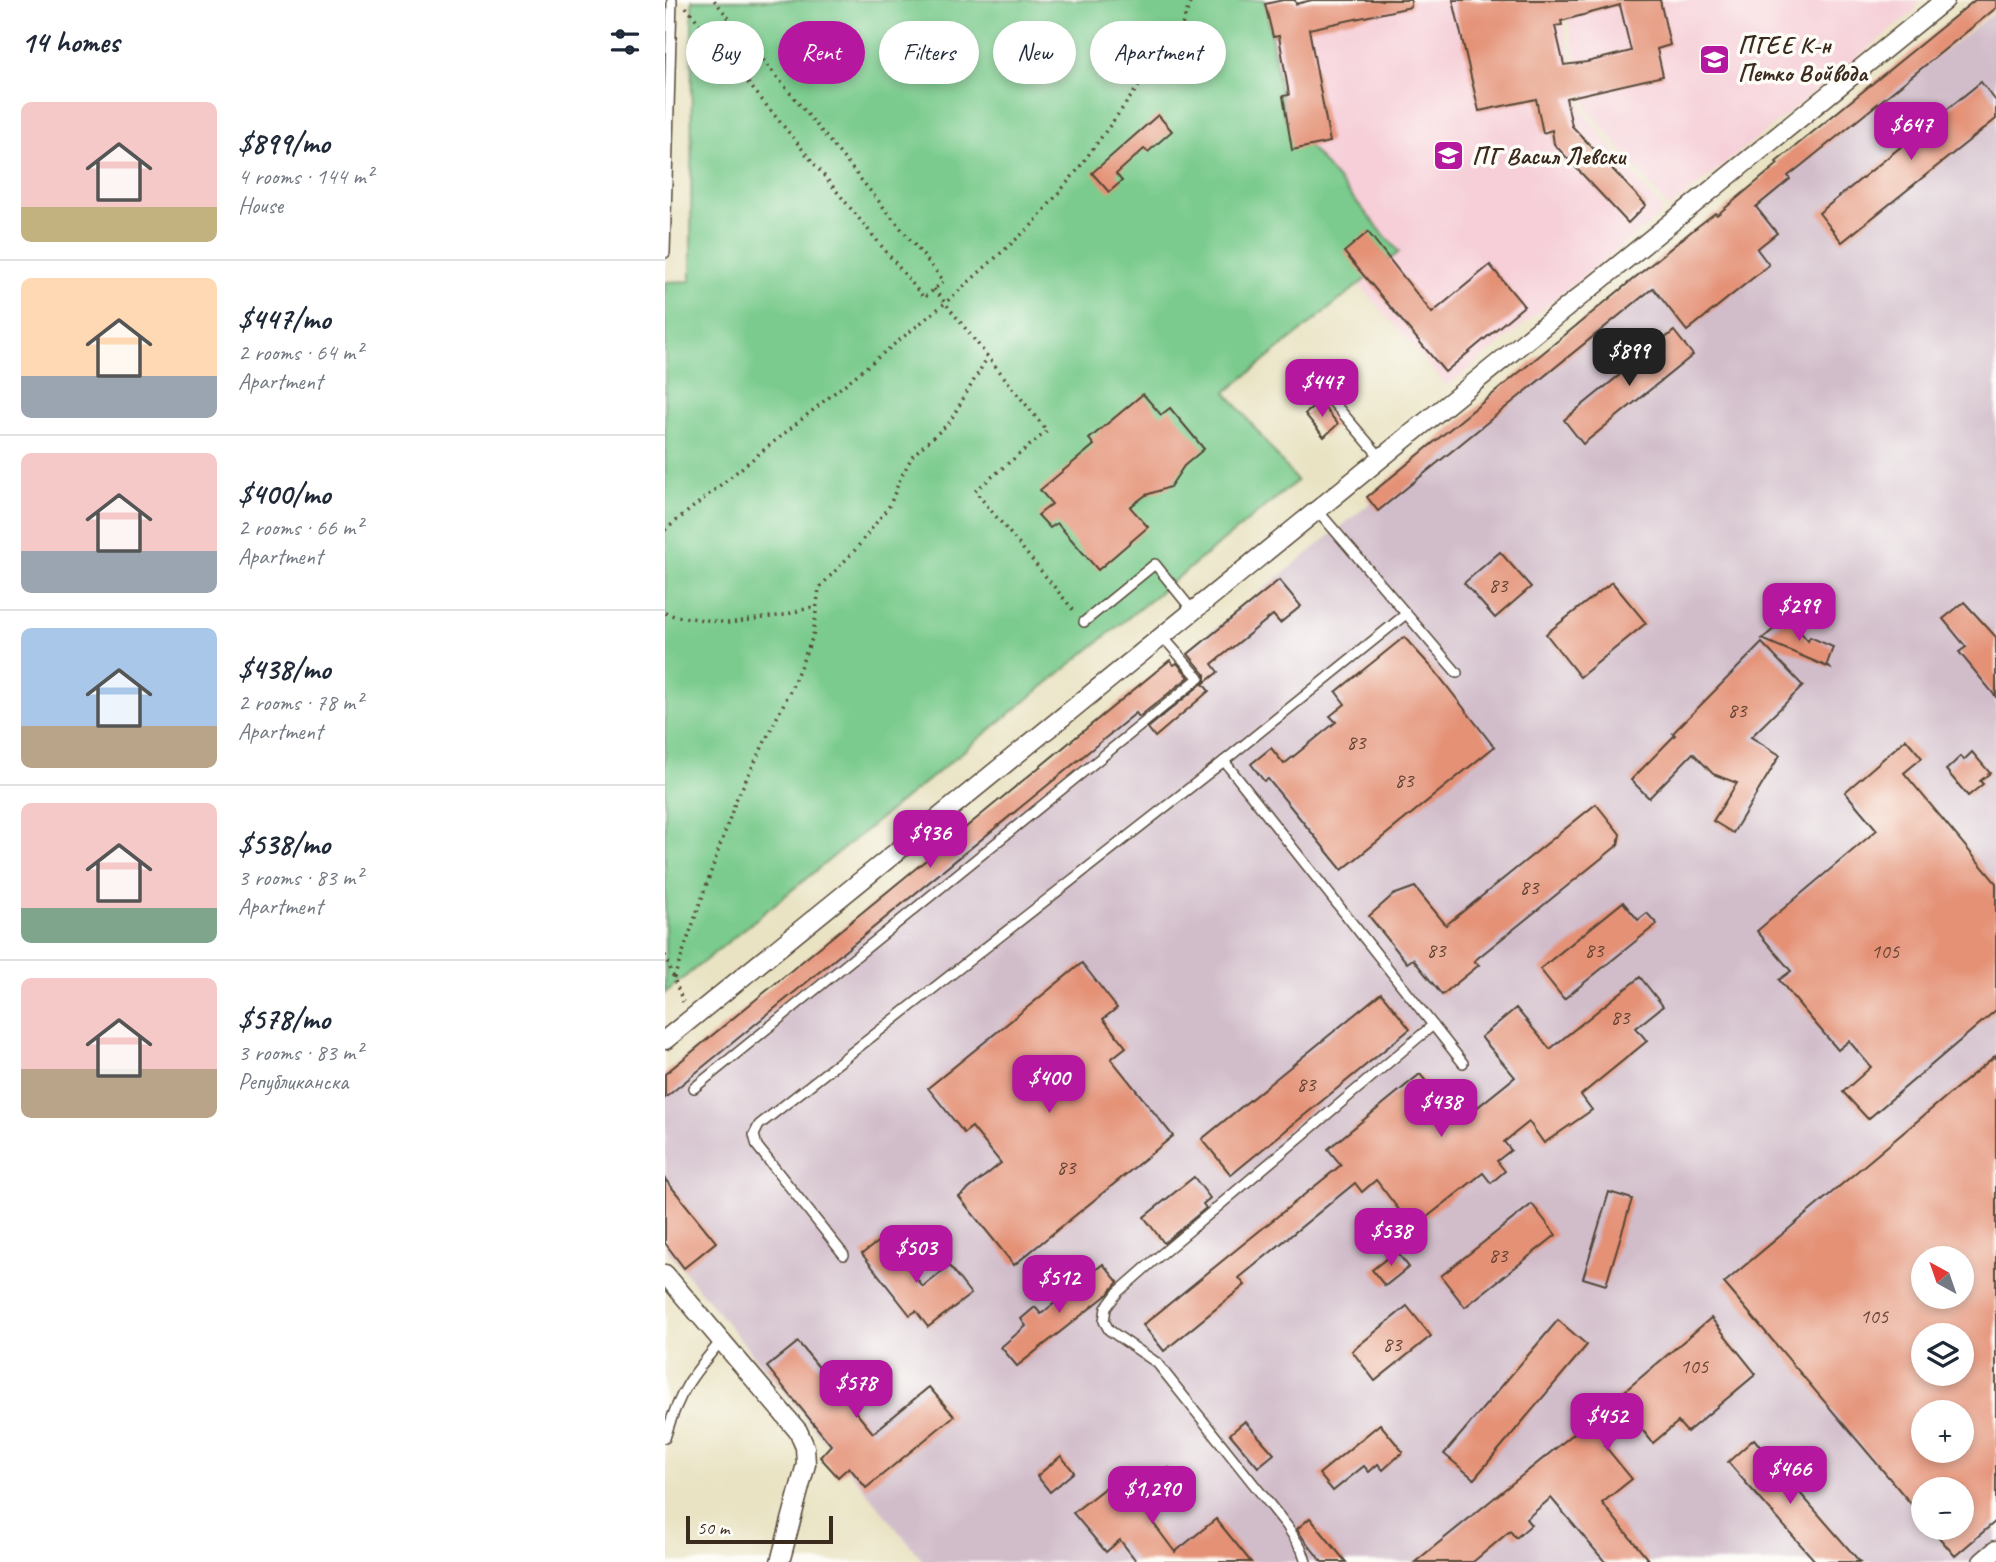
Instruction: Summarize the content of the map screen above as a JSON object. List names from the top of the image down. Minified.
{"places":{"school or university":["ПГЕЕ К-н Петко Войвода","ПГ Васил Левски"]},"house_numbers":["83","83","83","83","83","83","83","105","83","83","83","83","105","83","105"],"scale_bar":"50 m","north":"top left","page":{"heading":"14 homes","chip":["Buy","Rent","Filters","New","Apartment"],"list":[{"name":"$899/mo","note":"4 rooms · 144 m² · House"},{"name":"$447/mo","note":"2 rooms · 64 m² · Apartment"},{"name":"$400/mo","note":"2 rooms · 66 m² · Apartment"},{"name":"$438/mo","note":"2 rooms · 78 m² · Apartment"},{"name":"$538/mo","note":"3 rooms · 83 m² · Apartment"},{"name":"$578/mo","note":"3 rooms · 83 m² · Републиканска"}],"price":["$647","$899","$447","$299","$936","$400","$438","$538","$503","$512","$578","$452","$466","$1,290"],"map_buttons":["+","−"],"scale":"50 m"}}
